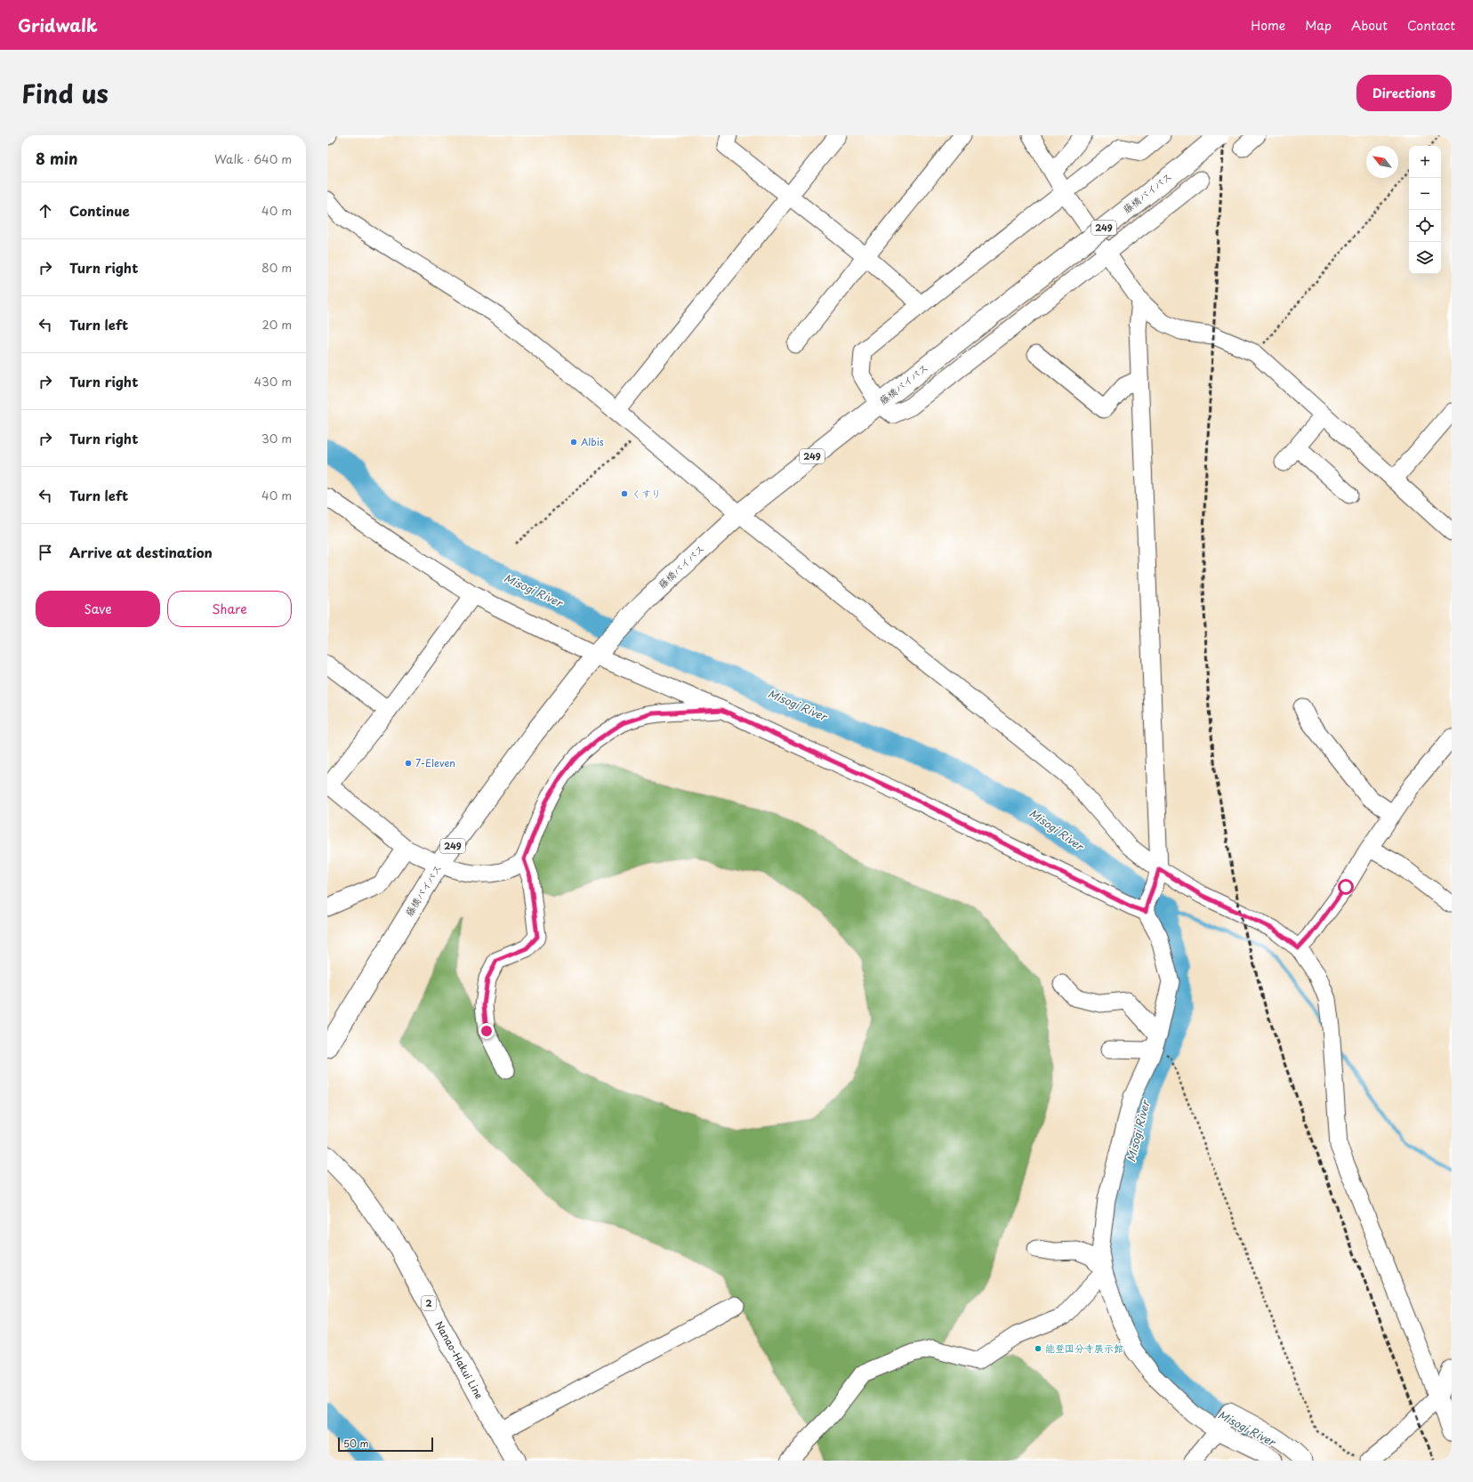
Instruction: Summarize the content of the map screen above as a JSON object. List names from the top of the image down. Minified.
{"streets":{"main road":["藤橋バイパス","249","2","Nanao-Hakui Line"]},"water":["Misogi River"],"places":["Albis","くすり","7-Eleven","能登国分寺展示館"],"scale_bar":"50 m","north":"top left","page":{"header":"Gridwalk","nav":["Home","Map","About","Contact"],"title":"Find us","buttons":["Directions",["Save","Share"]],"heading":["8 min","Walk · 640 m"],"map_buttons":["+","−"],"list":[["Continue","40 m"],["Turn right","80 m"],["Turn left","20 m"],["Turn right","430 m"],["Turn right","30 m"],["Turn left","40 m"],"Arrive at destination"],"scale":"50 m"}}
